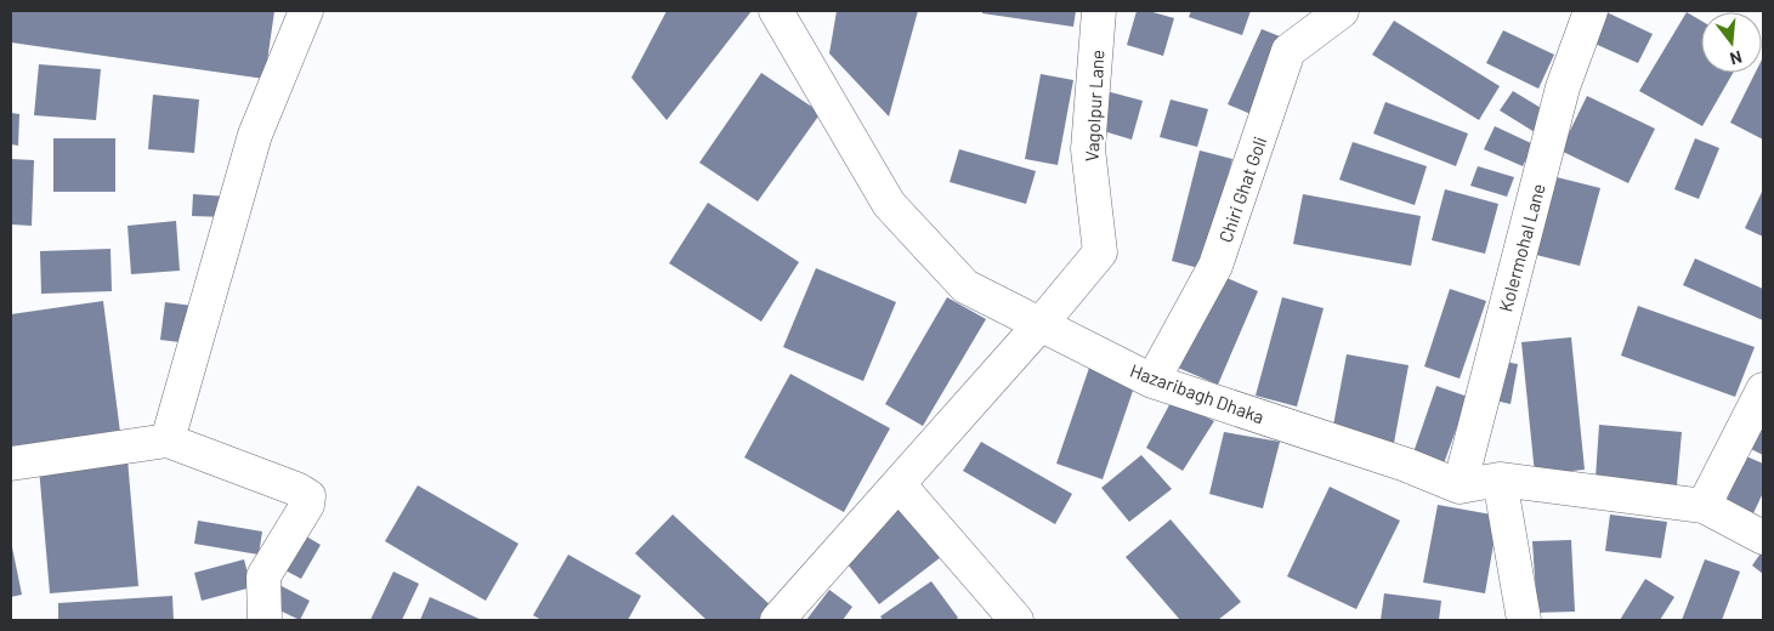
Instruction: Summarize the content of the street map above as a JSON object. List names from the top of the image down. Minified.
{"streets":{"street":["Vagolpur Lane","Chiri Ghat Goli","Kolermohal Lane","Hazaribagh Dhaka"]},"crossings":[["Vagolpur Lane","Hazaribagh Dhaka"],["Chiri Ghat Goli","Hazaribagh Dhaka"],["Kolermohal Lane","Hazaribagh Dhaka"]],"north":"bottom"}
